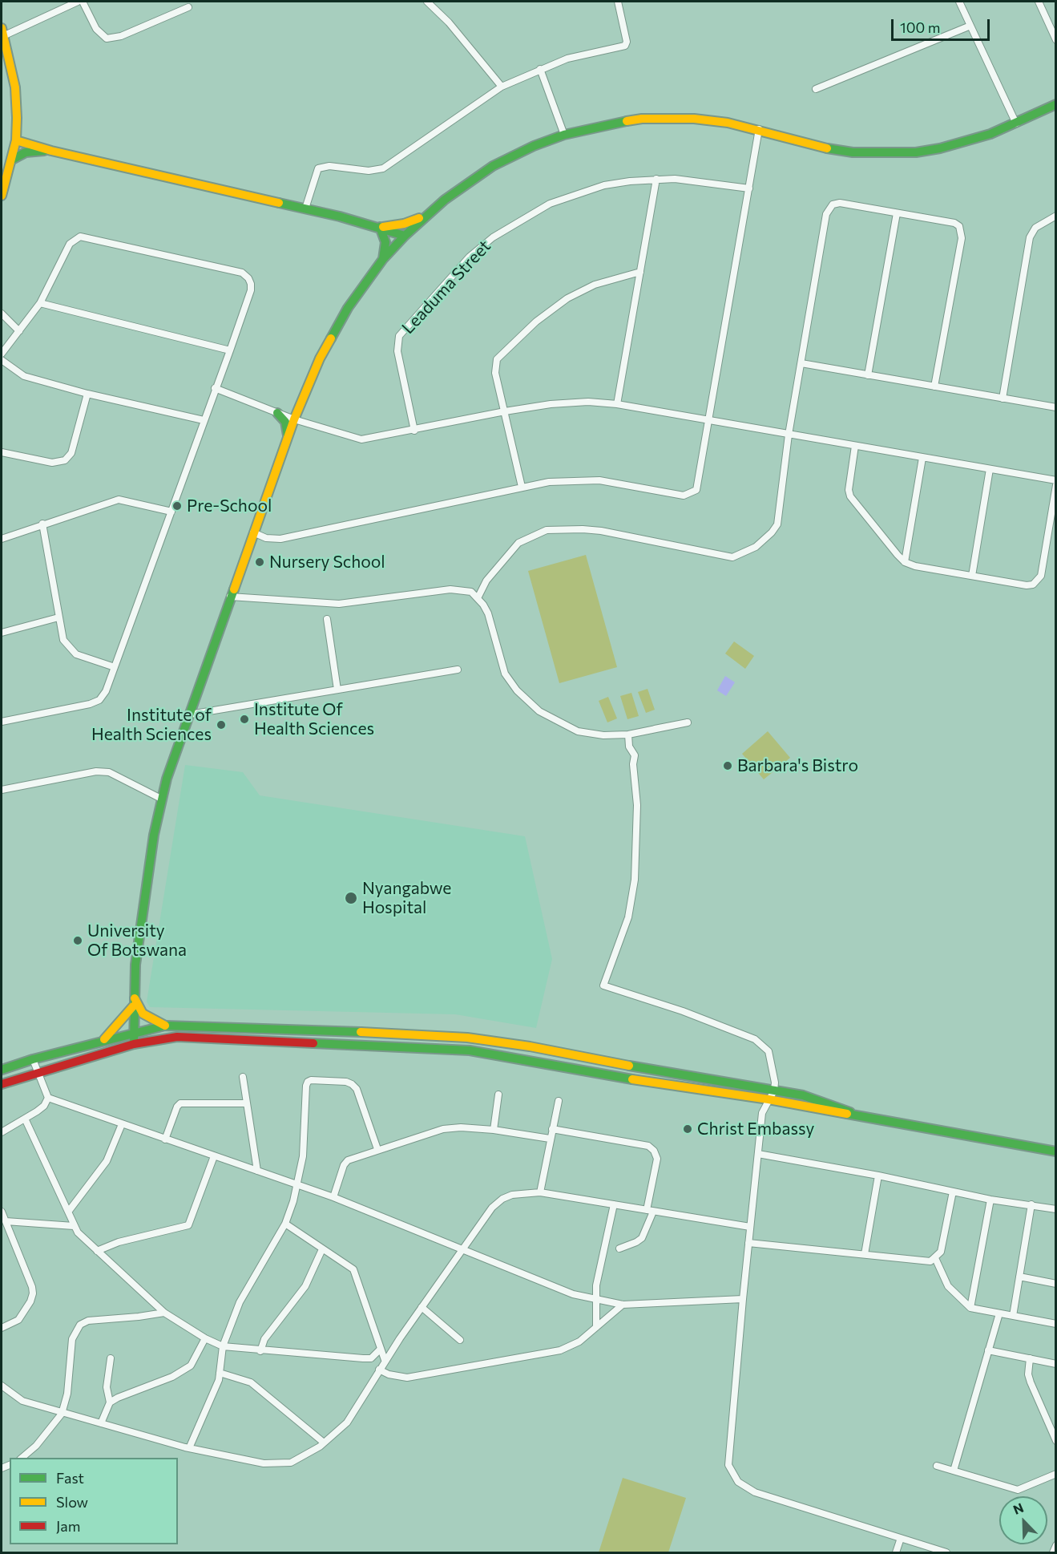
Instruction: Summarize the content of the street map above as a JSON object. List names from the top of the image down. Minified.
{"streets":{"street":["Leaduma Street"]},"places":["Pre-School","Nursery School","Institute Of Health Sciences","Institute of Health Sciences","Barbara's Bistro","Nyangabwe Hospital","University Of Botswana","Christ Embassy"],"legend":["Fast","Slow","Jam"],"scale_bar":"100 m","north":"top left"}
